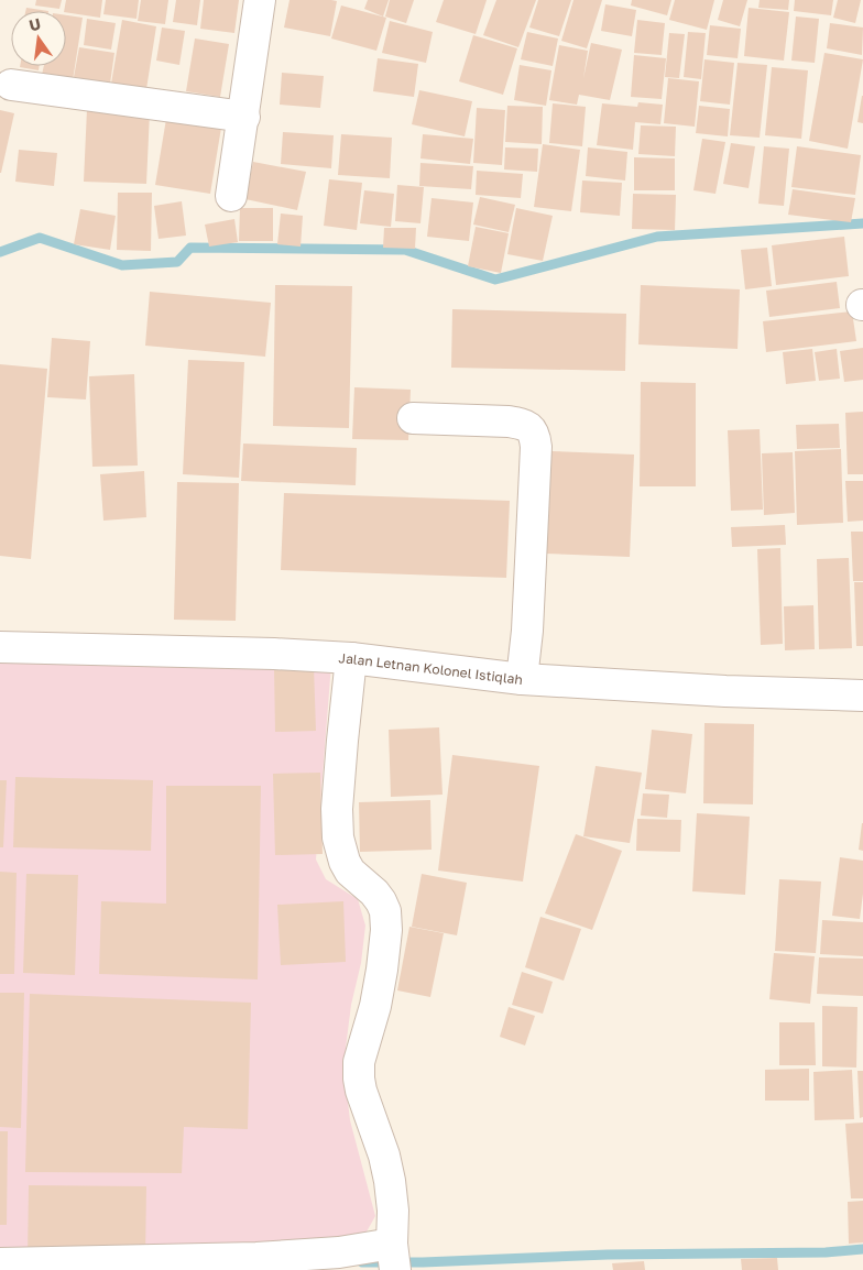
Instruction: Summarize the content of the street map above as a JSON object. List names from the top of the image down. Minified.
{"streets":{"street":["Jalan Letnan Kolonel Istiqlah"]},"north":"top"}
